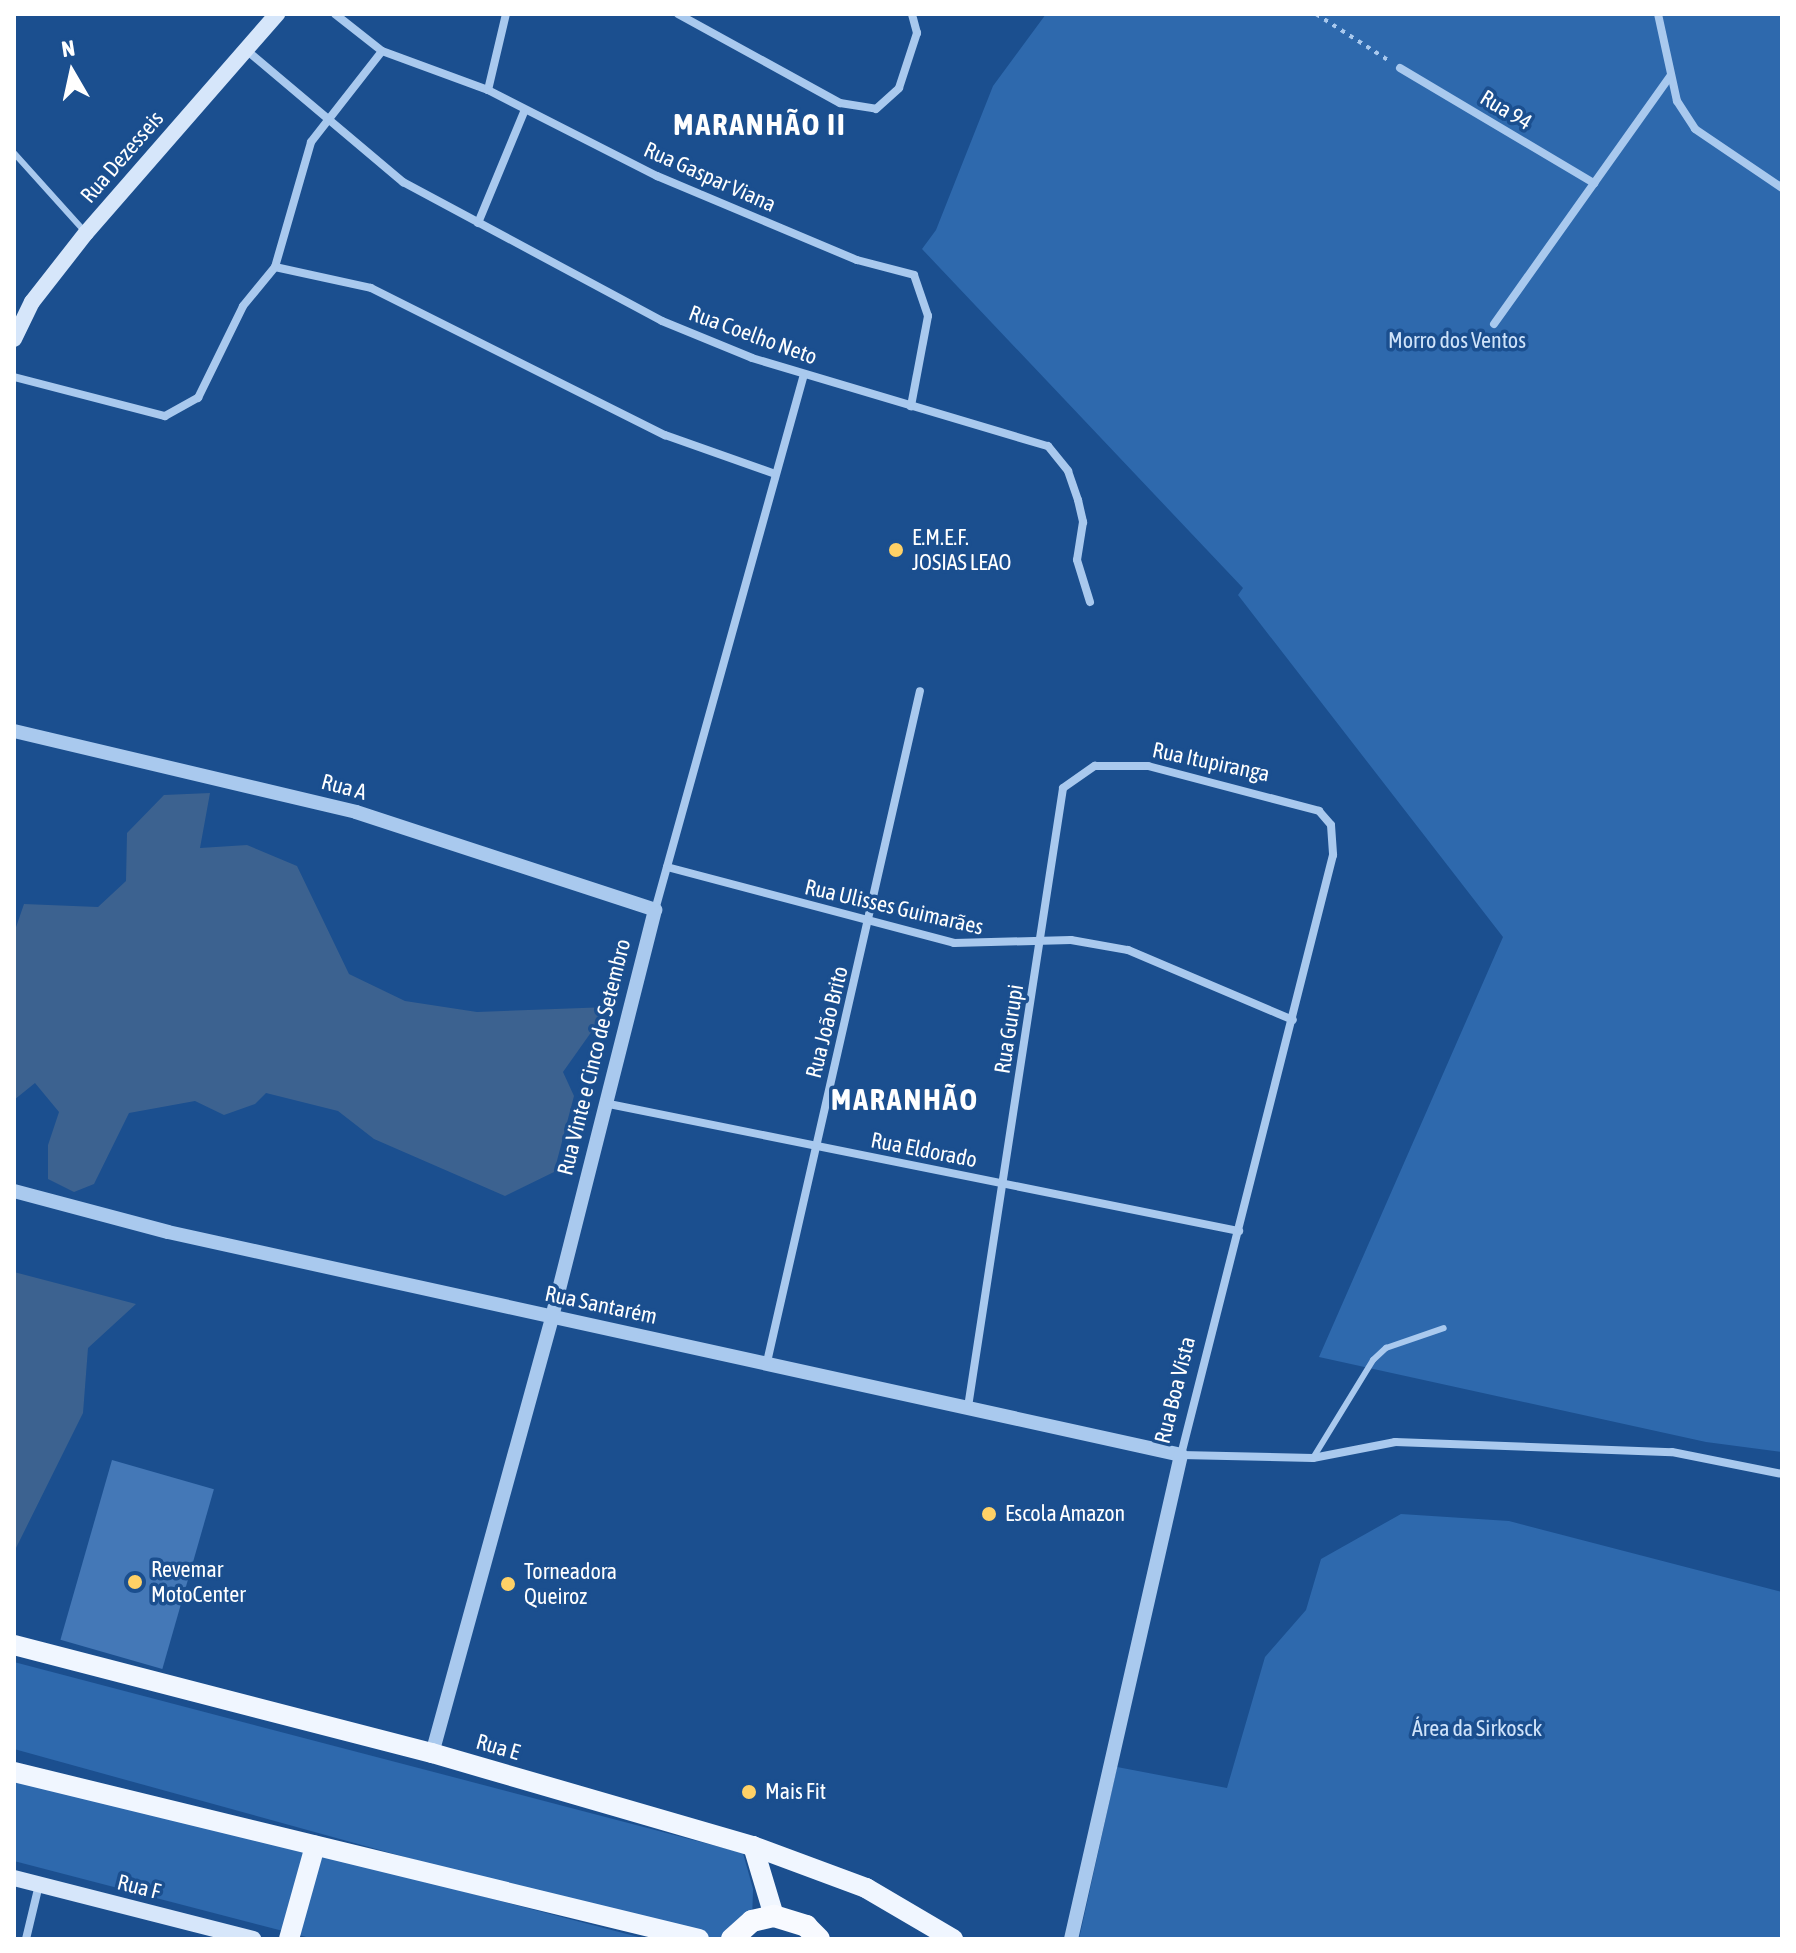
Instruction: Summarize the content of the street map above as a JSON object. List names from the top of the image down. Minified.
{"streets":{"main road":["Rua Dezesseis","Rua E","Rua F"],"street":["Rua 94","Rua Gaspar Viana","Rua Coelho Neto","Rua Itupiranga","Rua A","Rua Ulisses Guimarães","Rua João Brito","Rua Gurupi","Rua Vinte e Cinco de Setembro","Rua Eldorado","Rua Santarém","Rua Boa Vista"]},"crossings":[["Rua Dezesseis","Rua Coelho Neto"],["Rua Gaspar Viana","Rua Coelho Neto"],["Rua Coelho Neto","Rua Vinte e Cinco de Setembro"],["Rua Itupiranga","Rua Gurupi"],["Rua Itupiranga","Rua Boa Vista"],["Rua A","Rua Vinte e Cinco de Setembro"],["Rua Ulisses Guimarães","Rua João Brito"],["Rua Ulisses Guimarães","Rua Gurupi"],["Rua Ulisses Guimarães","Rua Vinte e Cinco de Setembro"],["Rua Ulisses Guimarães","Rua Boa Vista"],["Rua João Brito","Rua Eldorado"],["Rua João Brito","Rua Santarém"],["Rua Gurupi","Rua Eldorado"],["Rua Gurupi","Rua Santarém"],["Rua Vinte e Cinco de Setembro","Rua Eldorado"],["Rua Vinte e Cinco de Setembro","Rua Santarém"],["Rua Vinte e Cinco de Setembro","Rua E"],["Rua Eldorado","Rua Boa Vista"],["Rua Santarém","Rua Boa Vista"]],"districts":["MARANHÃO II","MARANHÃO"],"parks":["Morro dos Ventos","Área da Sirkosck"],"places":["E.M.E.F. JOSIAS LEAO","Escola Amazon","Revemar MotoCenter","Torneadora Queiroz","Mais Fit"],"north":"top"}
